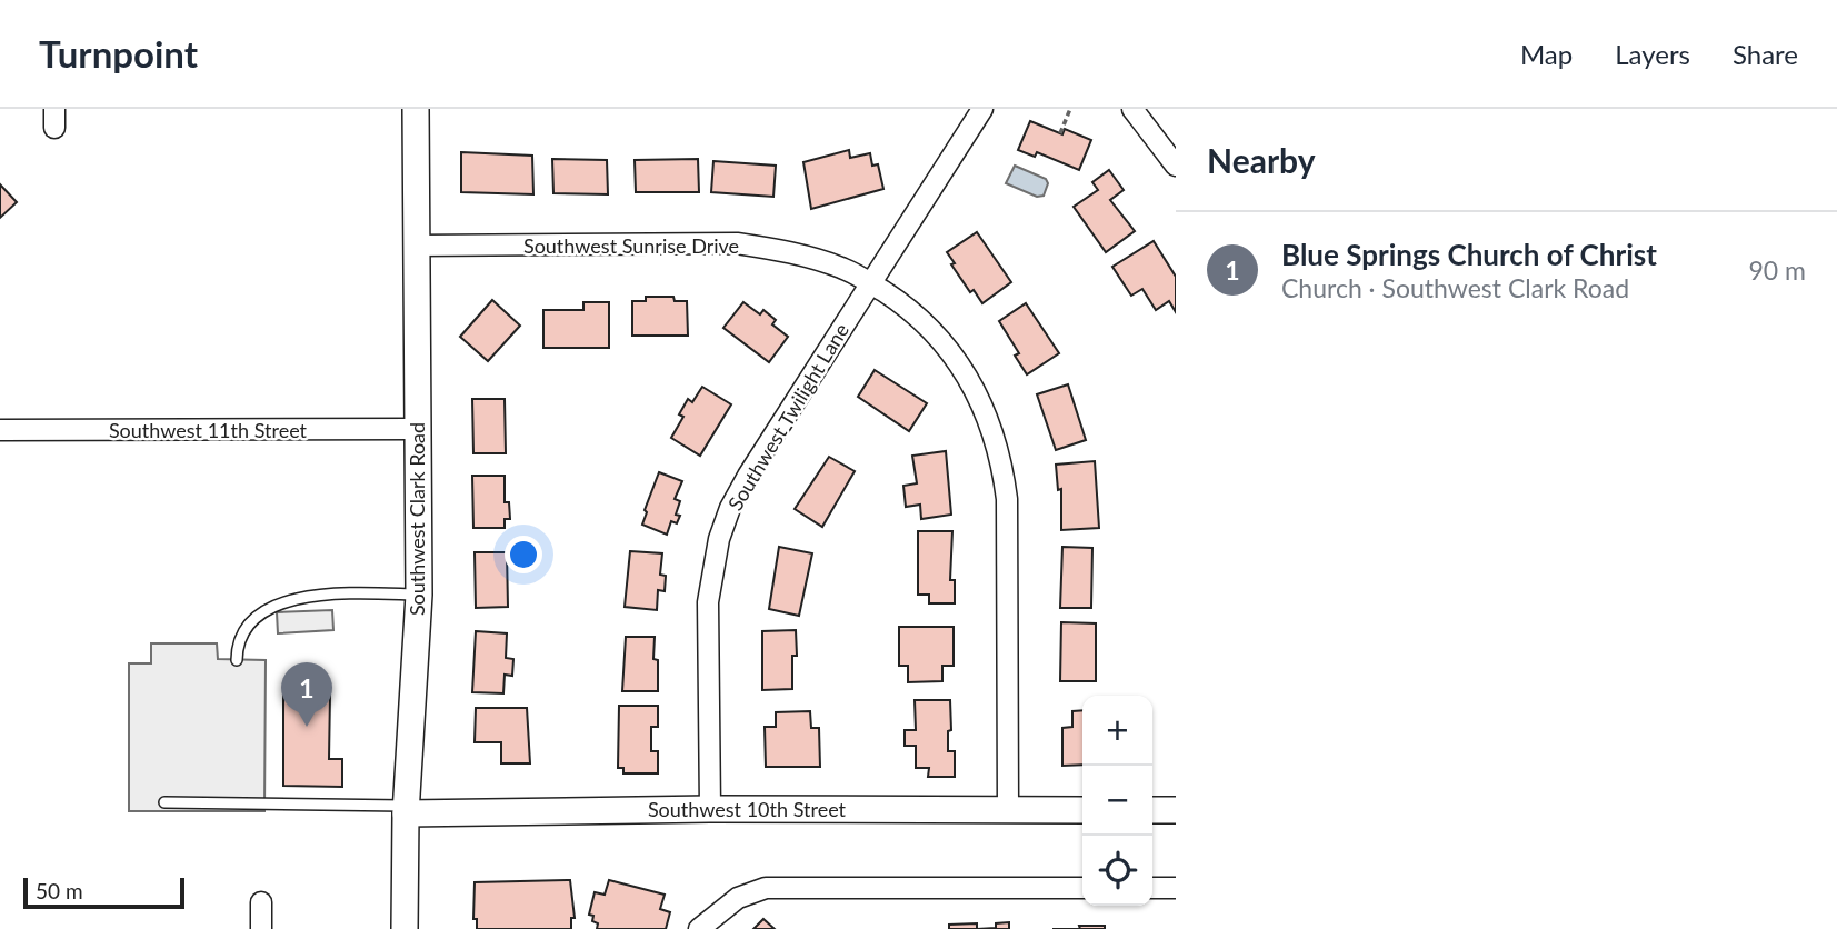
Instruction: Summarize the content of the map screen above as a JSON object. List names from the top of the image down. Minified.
{"streets":{"street":["Southwest Sunrise Drive","Southwest Twilight Lane","Southwest 11th Street","Southwest Clark Road","Southwest 10th Street"]},"crossings":[["Southwest Sunrise Drive","Southwest Twilight Lane"],["Southwest Sunrise Drive","Southwest Clark Road"],["Southwest Sunrise Drive","Southwest 10th Street"],["Southwest Twilight Lane","Southwest 10th Street"],["Southwest 11th Street","Southwest Clark Road"],["Southwest Clark Road","Southwest 10th Street"]],"scale_bar":"50 m","page":{"header":"Turnpoint","nav":["Map","Layers","Share"],"heading":"Nearby","list":[{"mark":"1","name":"Blue Springs Church of Christ","note":"Church · Southwest Clark Road","value":"90 m"}],"pins":"1","map_buttons":["+","−"],"scale":"50 m"}}
